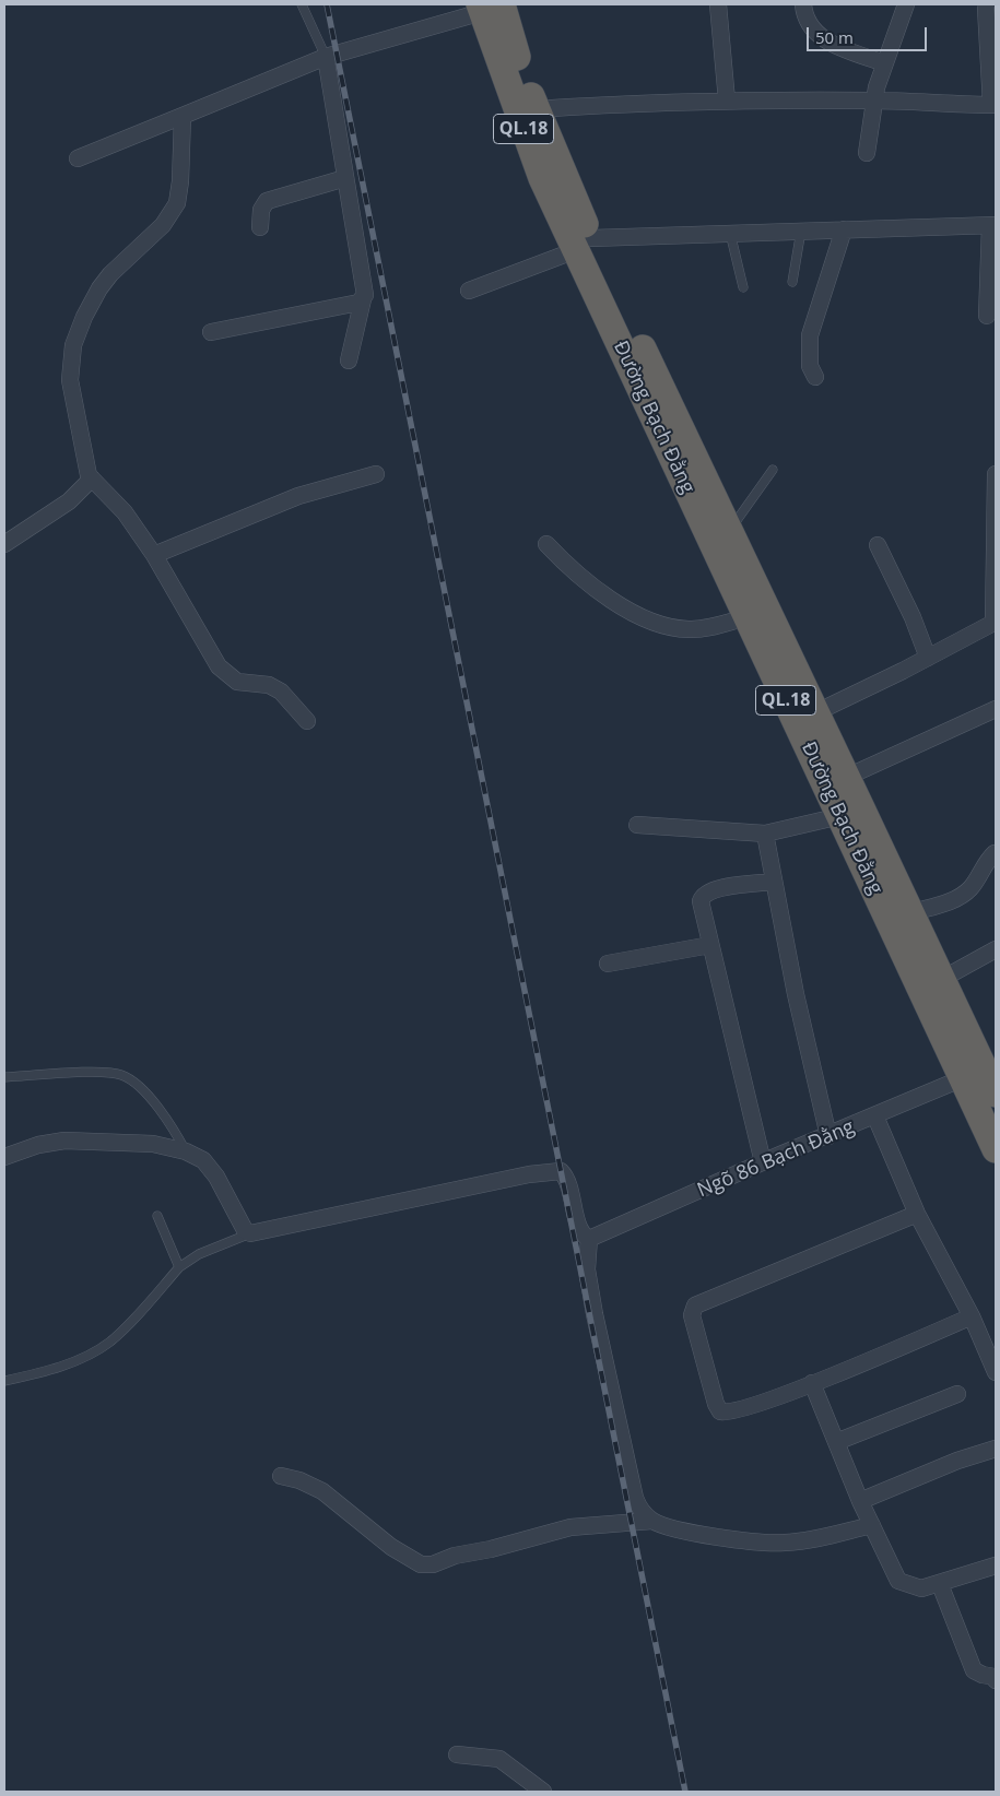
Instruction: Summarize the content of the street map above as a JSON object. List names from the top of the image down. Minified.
{"streets":{"highway":["QL.18","Đường Bạch Đằng"],"street":["Ngõ 86 Bạch Đằng"]},"crossings":[["QL.18","Đường Bạch Đằng"],["Đường Bạch Đằng","Ngõ 86 Bạch Đằng"]],"scale_bar":"50 m"}
